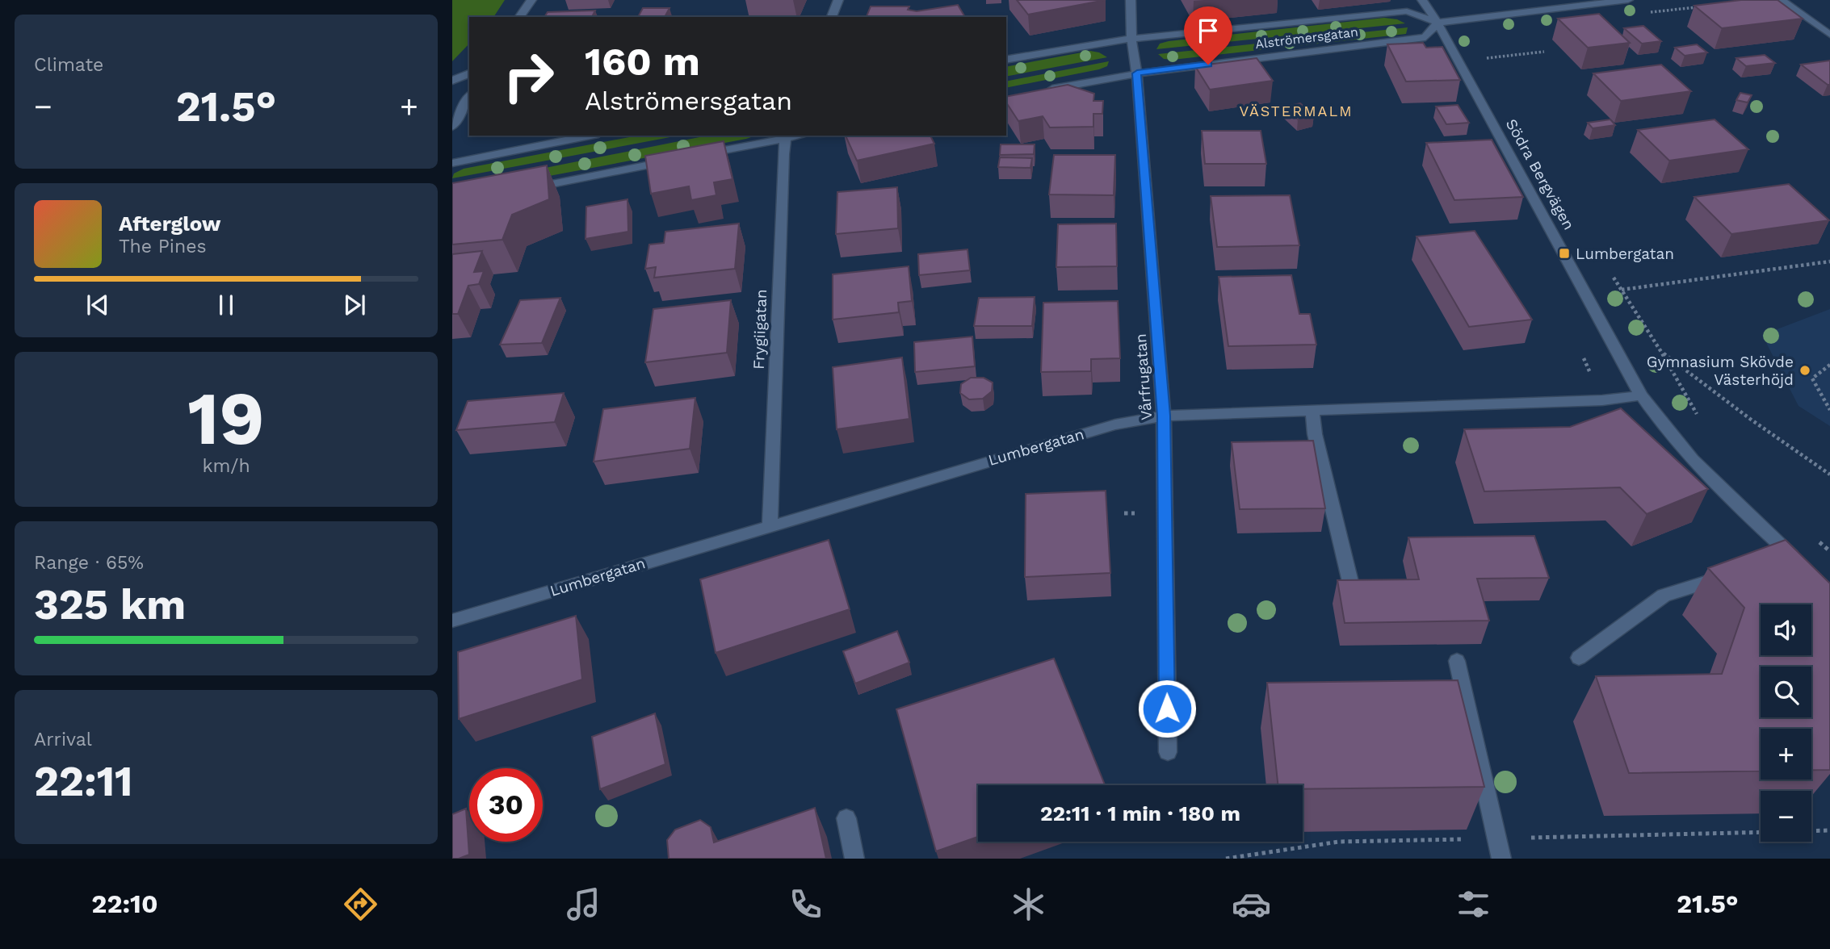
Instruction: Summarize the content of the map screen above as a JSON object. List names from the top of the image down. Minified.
{"streets":{"street":["Alströmersgatan","Södra Bergvägen","Frygiigatan","Vårfrugatan","Lumbergatan"]},"crossings":[["Alströmersgatan","Södra Bergvägen"],["Alströmersgatan","Vårfrugatan"],["Södra Bergvägen","Lumbergatan"],["Frygiigatan","Lumbergatan"],["Vårfrugatan","Lumbergatan"]],"districts":["VÄSTERMALM"],"places":{"transit":["Lumbergatan"],"other":["Gymnasium Skövde Västerhöjd"]},"page":{"tile":["Climate",["19","km/h"],["Range · 65%","325 km"],["Arrival","22:11"]],"turn":["160 m","Alströmersgatan"],"heat":["−","21.5°","+"],"song":["Afterglow","The Pines"],"map_buttons":["+","−"],"limit":"30","trip":"22:11 · 1 min · 180 m","tabs":["22:10","21.5°"]}}
